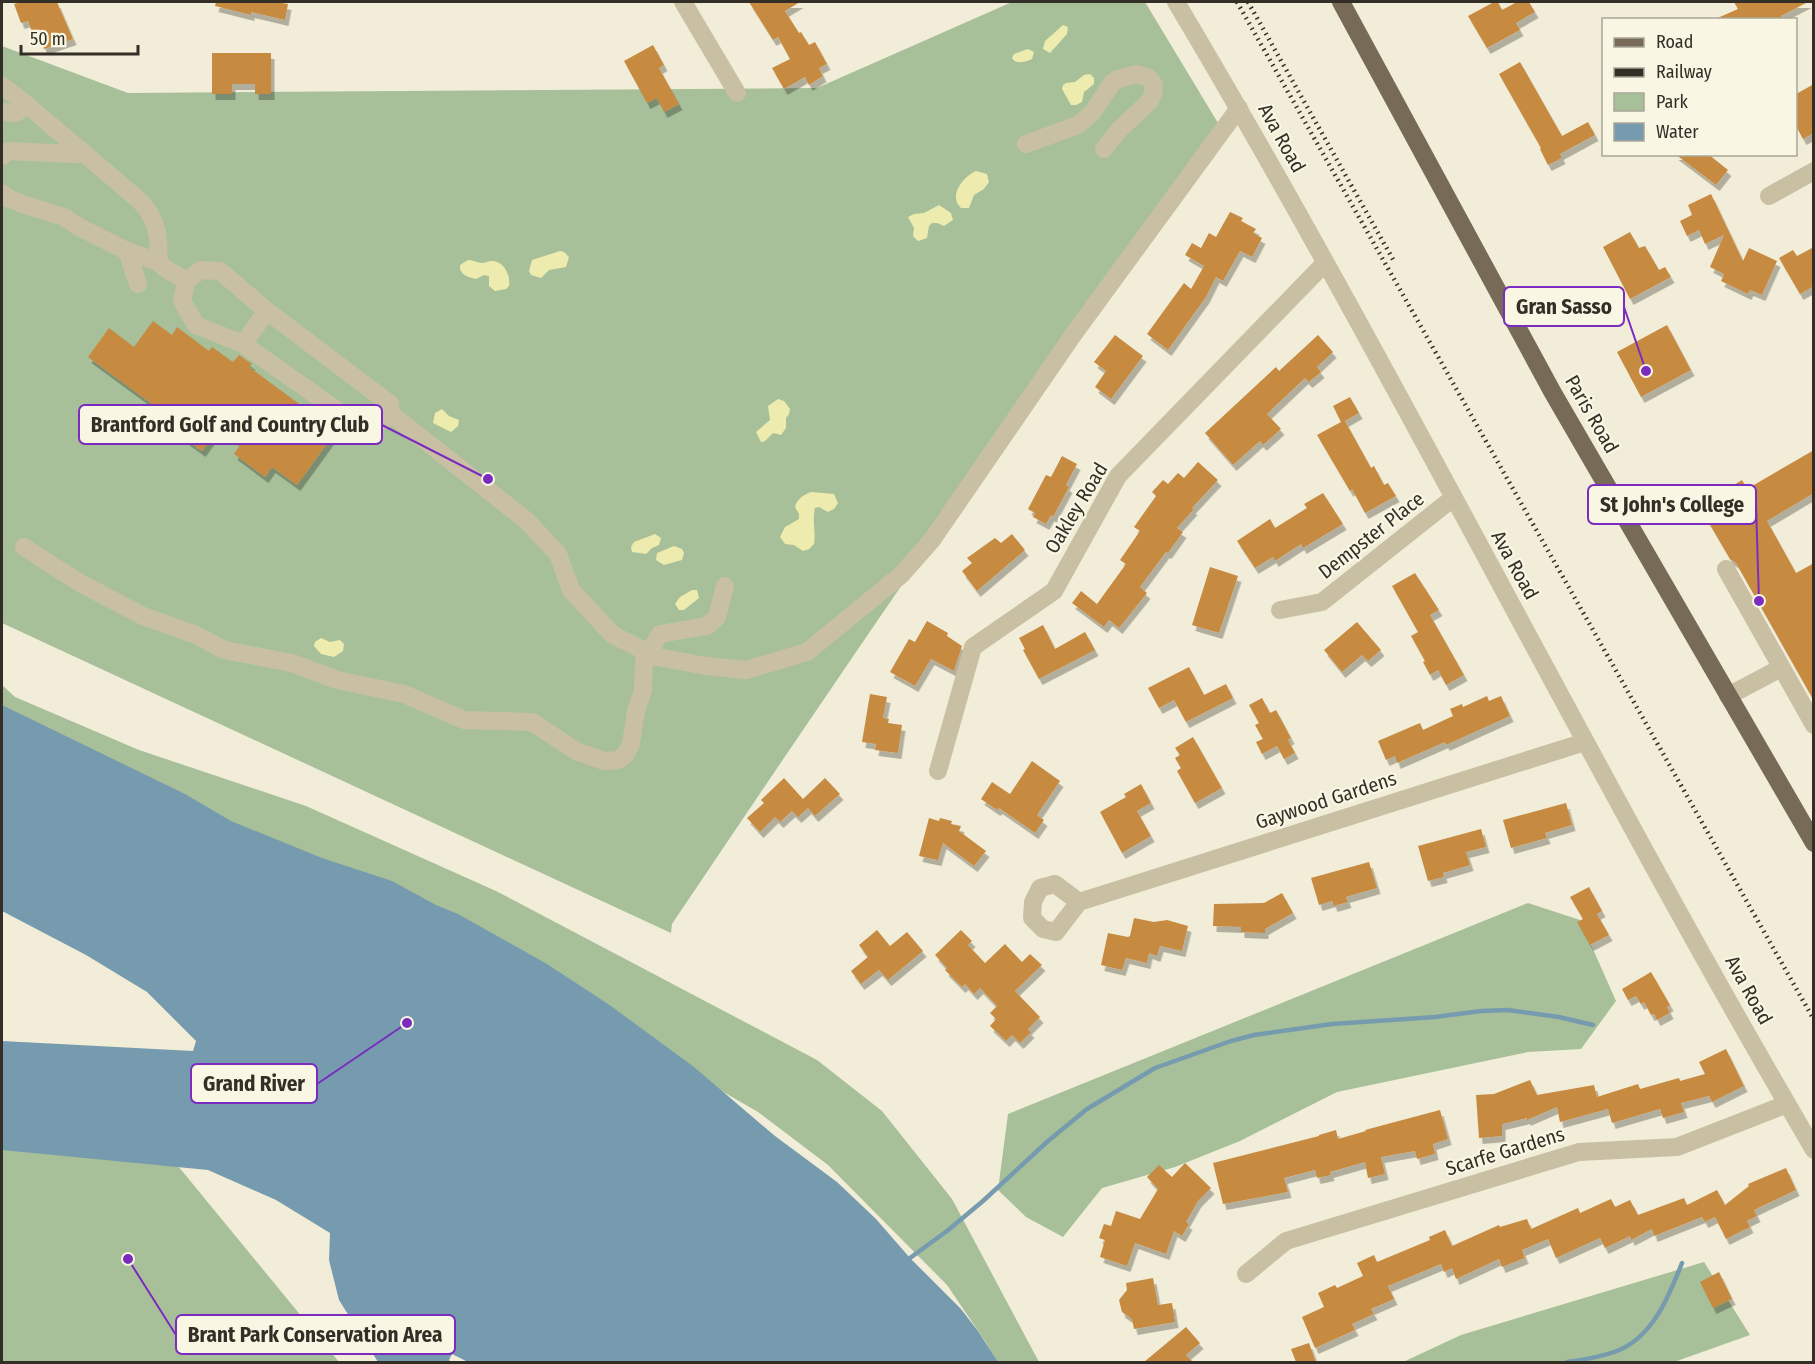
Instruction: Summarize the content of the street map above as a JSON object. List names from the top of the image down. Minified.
{"streets":{"main road":["Paris Road"],"street":["Ava Road","Oakley Road","Dempster Place","Gaywood Gardens","Scarfe Gardens"]},"crossings":[["Ava Road","Oakley Road"],["Ava Road","Dempster Place"],["Ava Road","Gaywood Gardens"],["Ava Road","Scarfe Gardens"]],"places":["Gran Sasso","Brantford Golf and Country Club","St John's College","Grand River","Brant Park Conservation Area"],"legend":["Road","Railway","Park","Water"],"scale_bar":"50 m"}
